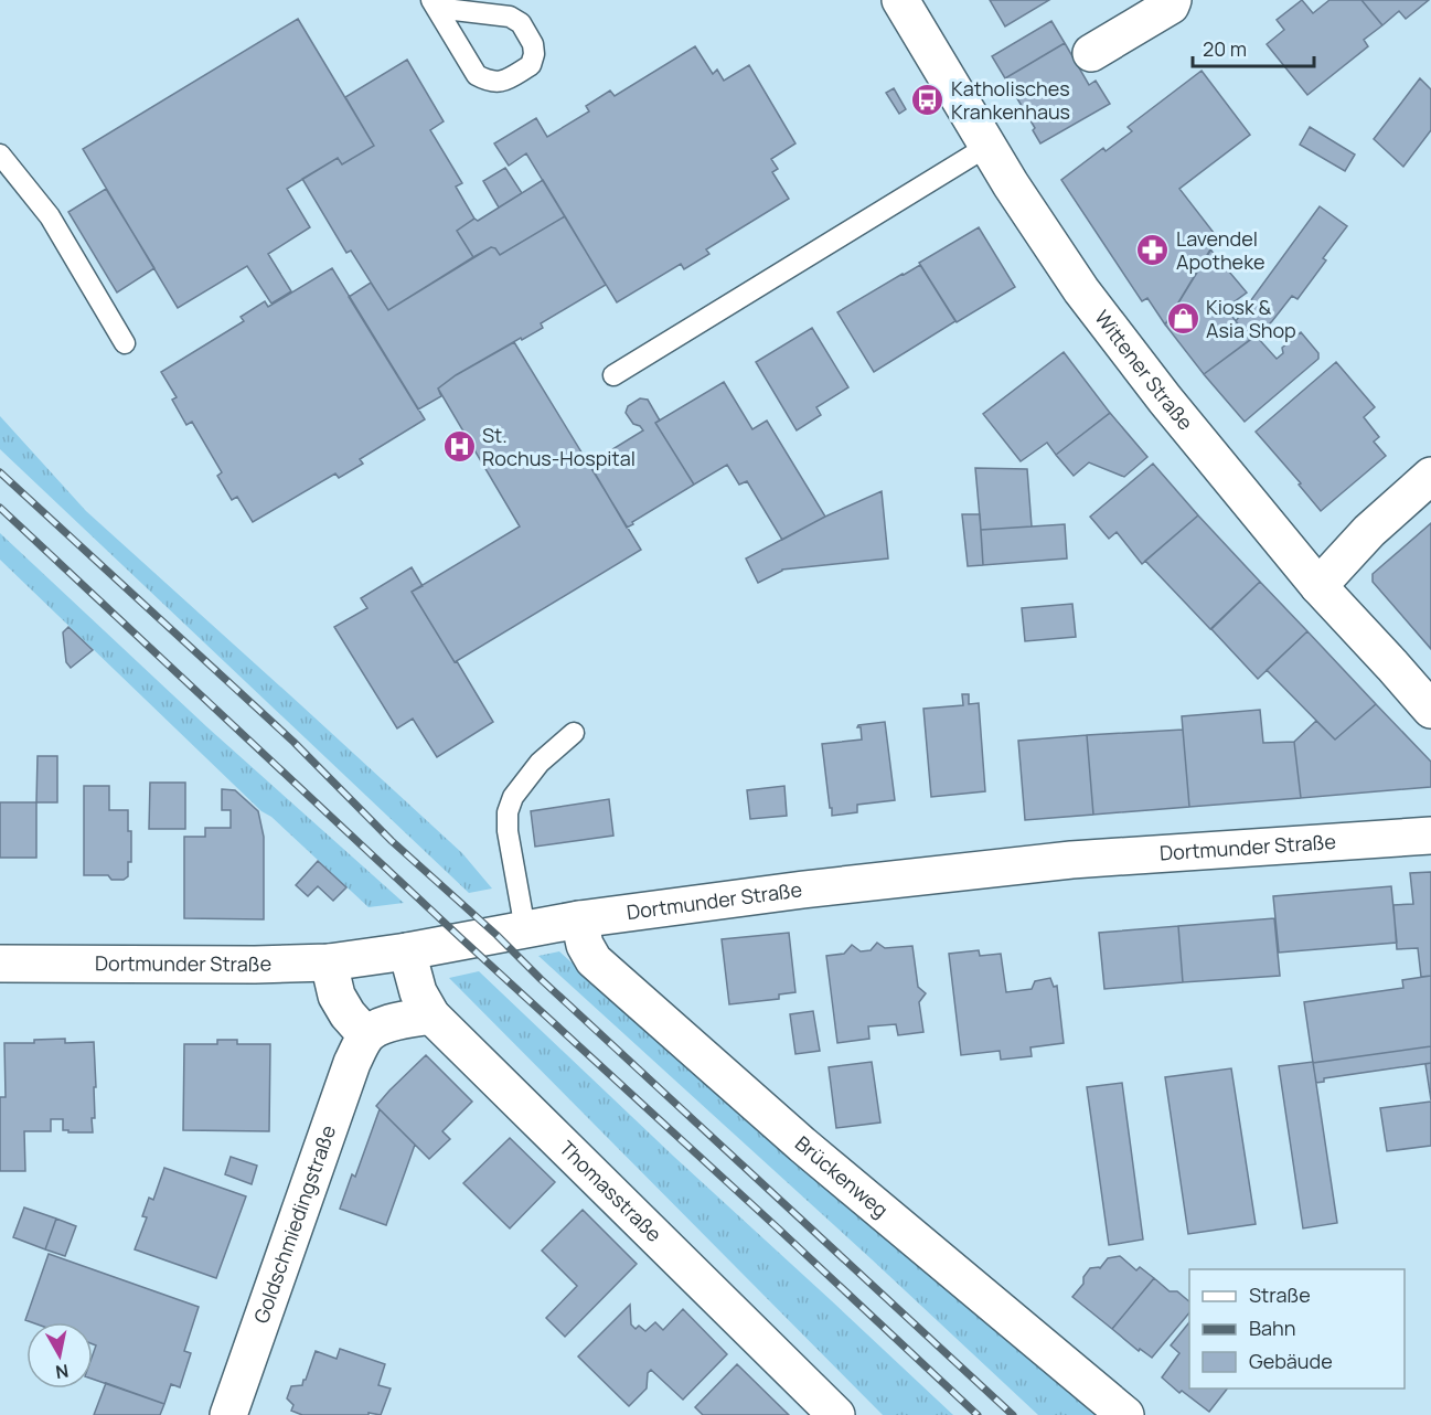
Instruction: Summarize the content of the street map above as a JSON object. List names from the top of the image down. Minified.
{"streets":{"street":["Wittener Straße","Dortmunder Straße","Brückenweg","Thomasstraße","Goldschmiedingstraße"]},"crossings":[["Dortmunder Straße","Brückenweg"],["Dortmunder Straße","Thomasstraße"]],"places":{"bus stop":["Katholisches Krankenhaus"],"pharmacy":["Lavendel Apotheke"],"shop":["Kiosk & Asia Shop"],"hospital":["St. Rochus-Hospital"]},"legend":["Straße","Bahn","Gebäude"],"scale_bar":"20 m","north":"bottom"}
